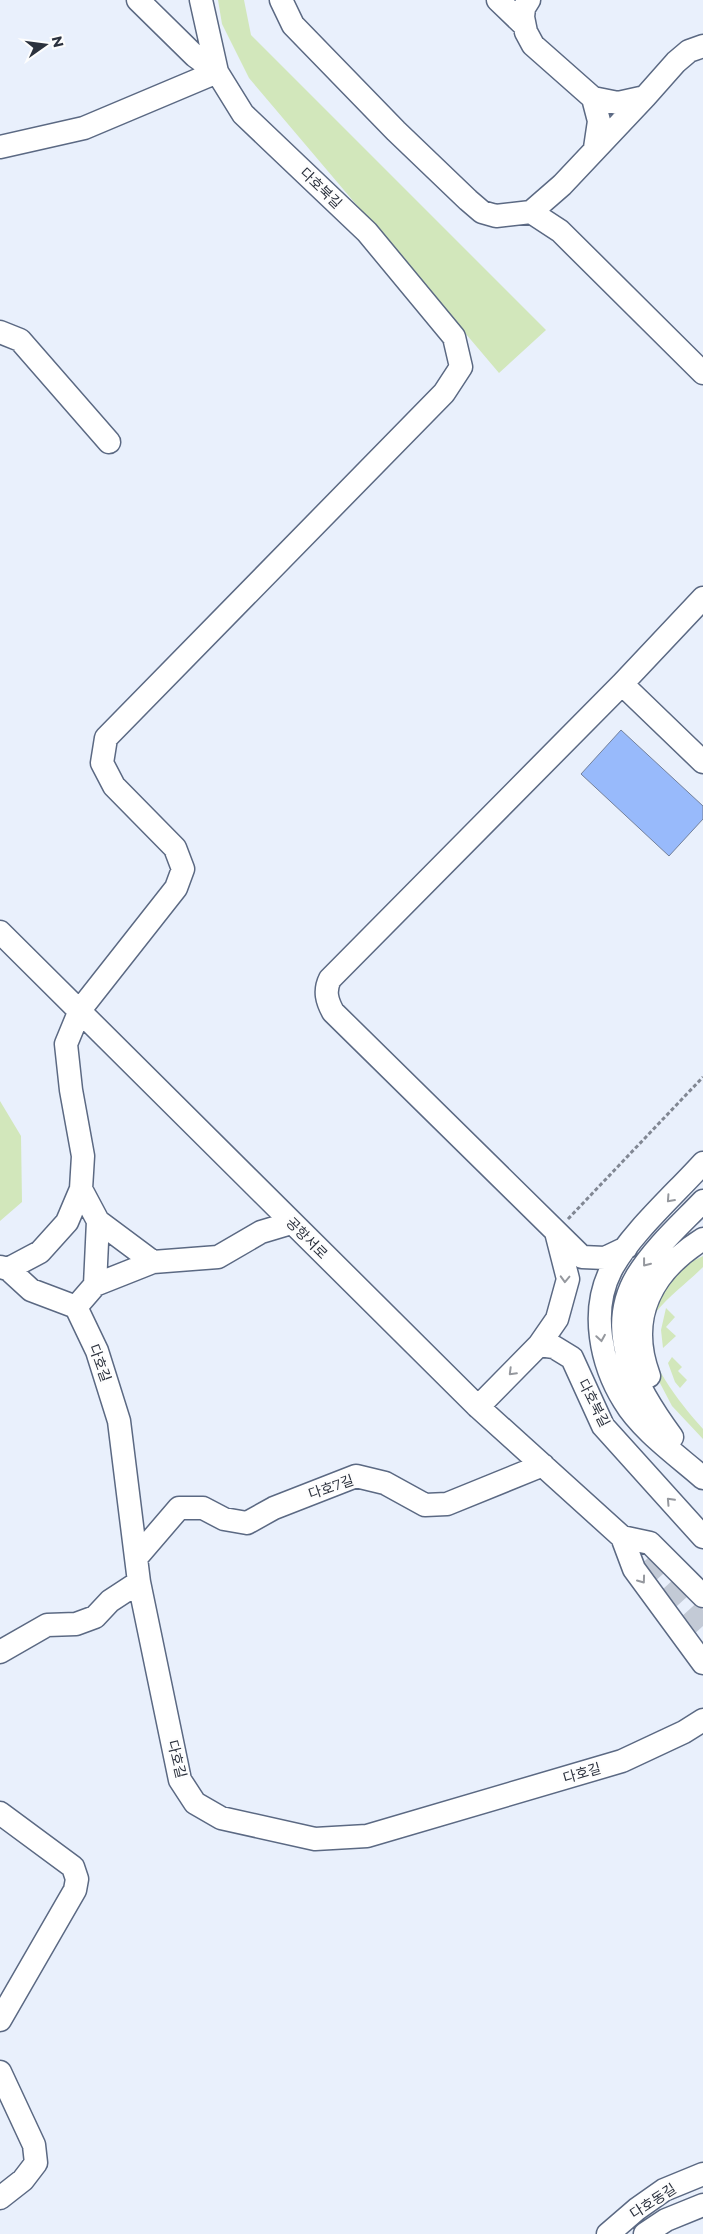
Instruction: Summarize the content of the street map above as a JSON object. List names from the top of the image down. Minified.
{"streets":{"street":["다호북길","공항서로","다호길","다호7길","다호동길"]},"crossings":[["다호북길","공항서로"],["공항서로","다호7길"],["다호길","다호7길"]],"north":"right"}
